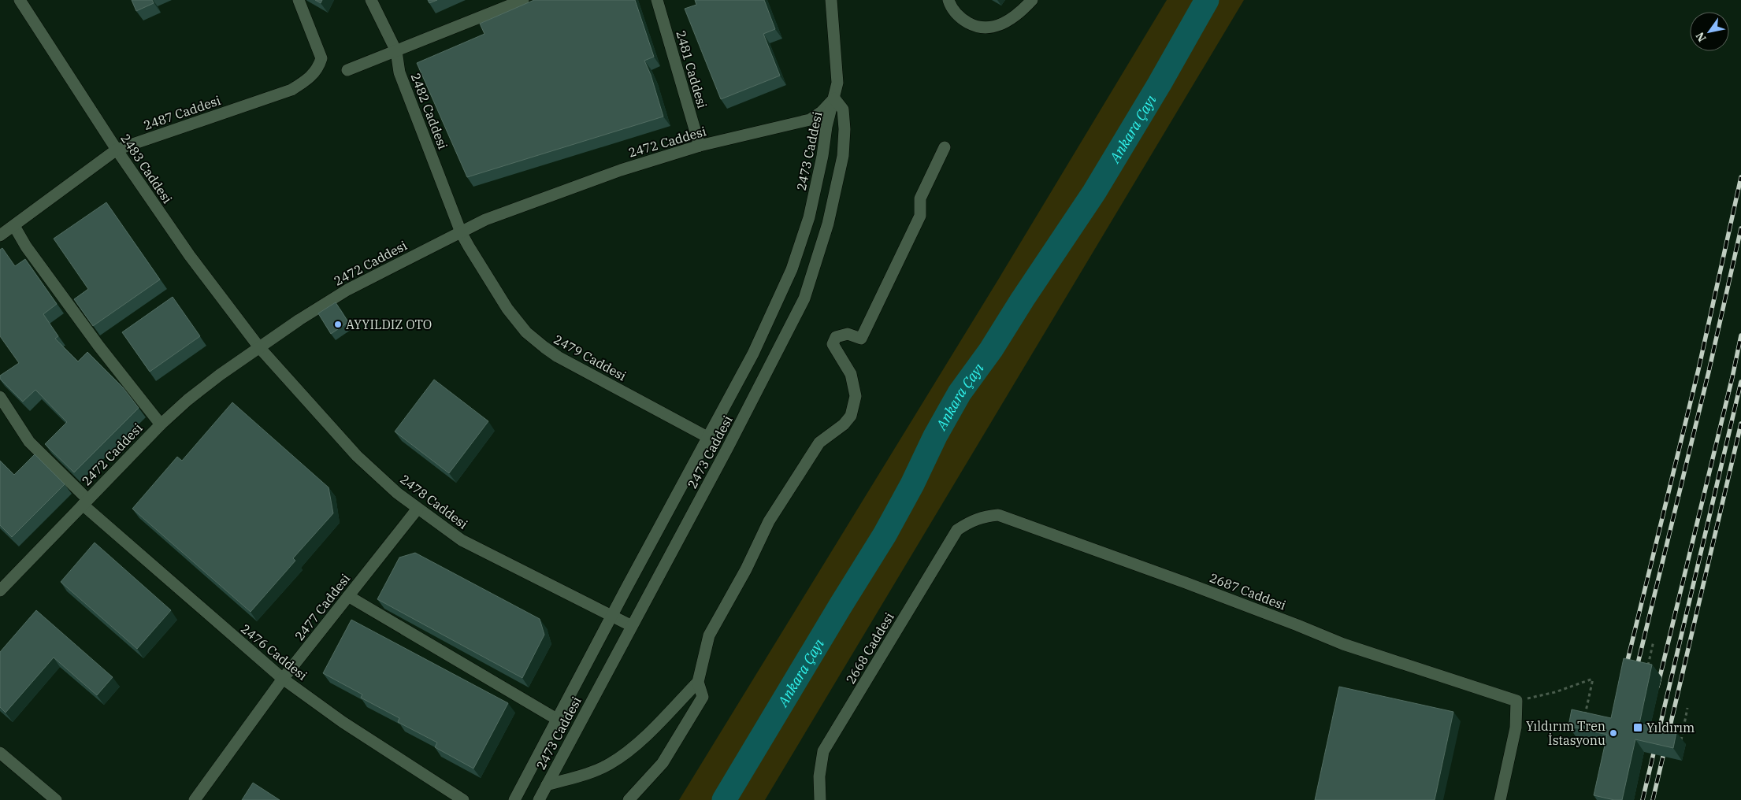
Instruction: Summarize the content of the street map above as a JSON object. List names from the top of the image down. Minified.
{"streets":{"street":["2481 Caddesi","2482 Caddesi","2487 Caddesi","2472 Caddesi","2473 Caddesi","2483 Caddesi","2479 Caddesi","2478 Caddesi","2687 Caddesi","2477 Caddesi","2668 Caddesi","2476 Caddesi"]},"crossings":[["2481 Caddesi","2472 Caddesi"],["2482 Caddesi","2472 Caddesi"],["2482 Caddesi","2479 Caddesi"],["2487 Caddesi","2483 Caddesi"],["2472 Caddesi","2473 Caddesi"],["2472 Caddesi","2483 Caddesi"],["2472 Caddesi","2479 Caddesi"],["2472 Caddesi","2478 Caddesi"],["2472 Caddesi","2476 Caddesi"],["2473 Caddesi","2479 Caddesi"],["2473 Caddesi","2478 Caddesi"],["2483 Caddesi","2478 Caddesi"],["2478 Caddesi","2477 Caddesi"],["2687 Caddesi","2668 Caddesi"],["2477 Caddesi","2476 Caddesi"]],"water":["Ankara Çayı"],"places":{"other":["AYYILDIZ OTO","Yıldırım Tren İstasyonu"],"transit":["Yıldırım"]},"north":"bottom left"}
